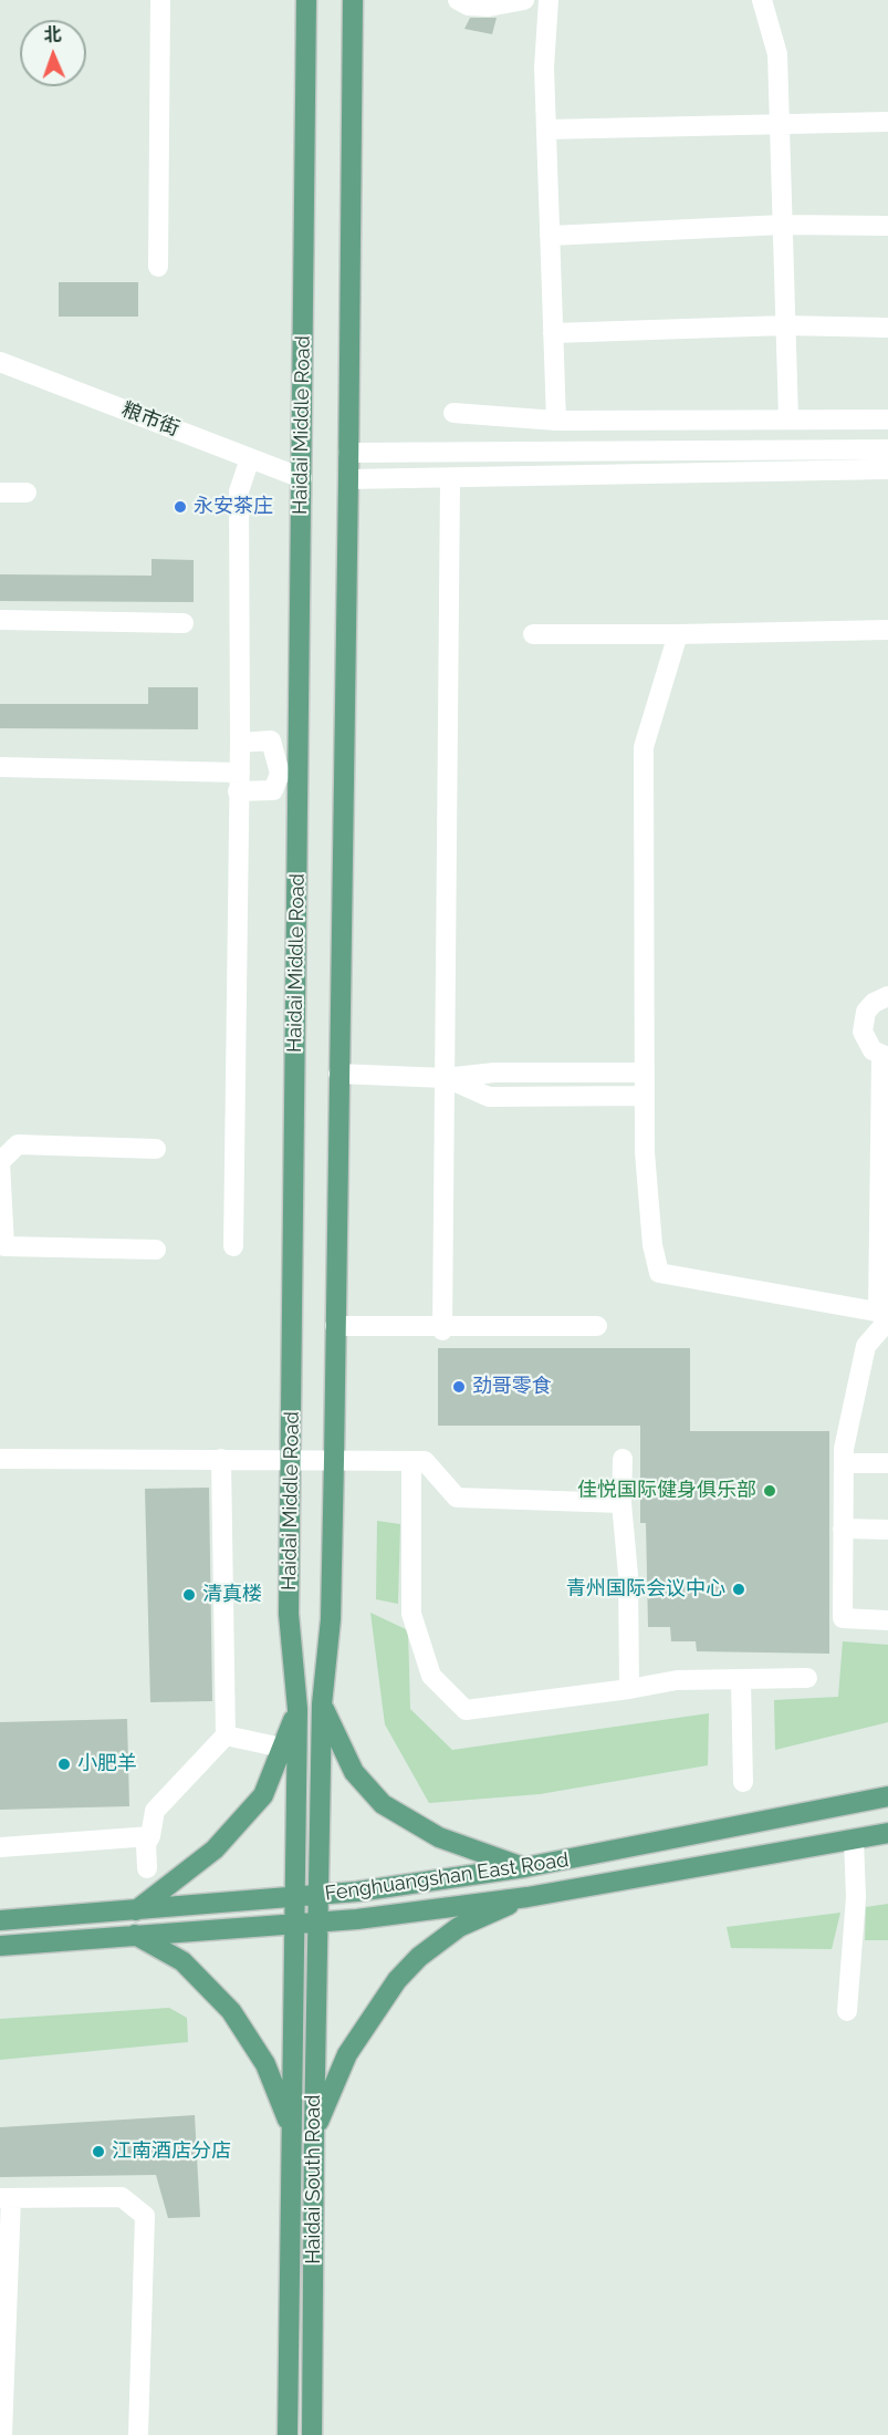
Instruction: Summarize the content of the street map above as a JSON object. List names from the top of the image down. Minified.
{"streets":{"main road":["Haidai Middle Road","Fenghuangshan East Road","Haidai South Road"],"street":["粮市街"]},"crossings":[["粮市街","Haidai Middle Road"],["Haidai Middle Road","Fenghuangshan East Road"],["Haidai Middle Road","Haidai South Road"],["Fenghuangshan East Road","Haidai South Road"]],"places":["永安茶庄","劲哥零食","佳悦国际健身俱乐部","青州国际会议中心","清真楼","小肥羊","江南酒店分店"],"north":"top"}
